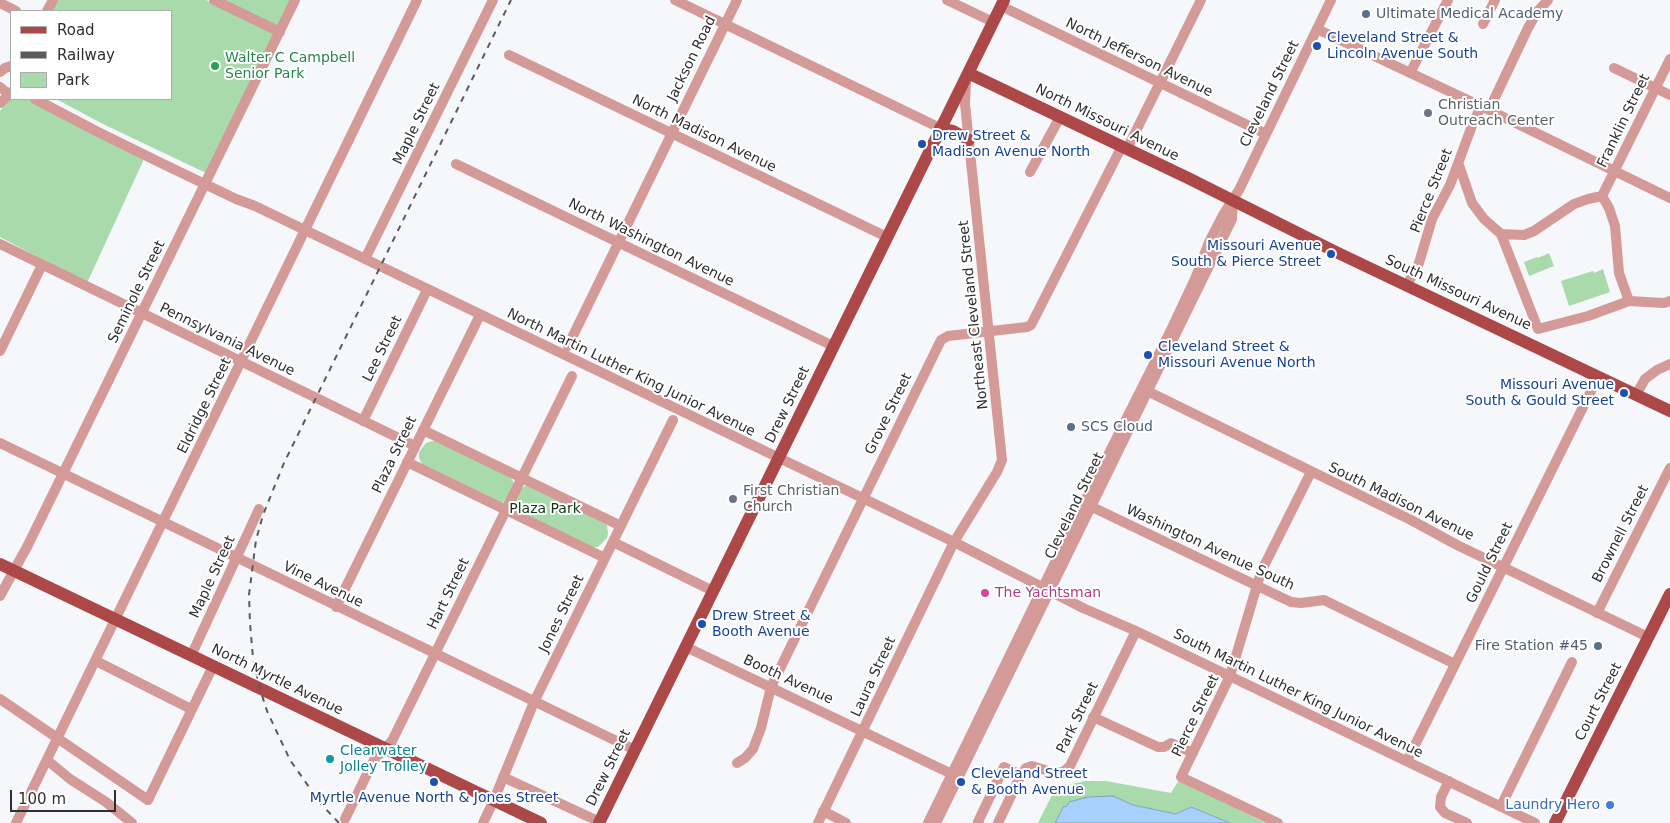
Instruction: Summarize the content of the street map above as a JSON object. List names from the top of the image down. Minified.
{"streets":{"main road":["North Missouri Avenue","South Missouri Avenue","Drew Street","North Myrtle Avenue","Court Street"],"street":["North Jefferson Avenue","Jackson Road","Cleveland Street","Franklin Street","Maple Street","North Madison Avenue","Pierce Street","North Washington Avenue","Seminole Street","Northeast Cleveland Street","Pennsylvania Avenue","Lee Street","North Martin Luther King Junior Avenue","Eldridge Street","Grove Street","Plaza Street","South Madison Avenue","Brownell Street","Washington Avenue South","Gould Street","Vine Avenue","Hart Street","Jones Street","Laura Street","Booth Avenue","South Martin Luther King Junior Avenue","Park Street"]},"crossings":[["North Jefferson Avenue","Cleveland Street"],["North Jefferson Avenue","Drew Street"],["North Jefferson Avenue","Grove Street"],["Jackson Road","North Madison Avenue"],["Jackson Road","North Washington Avenue"],["Cleveland Street","North Missouri Avenue"],["Cleveland Street","South Missouri Avenue"],["Cleveland Street","North Martin Luther King Junior Avenue"],["Cleveland Street","South Madison Avenue"],["Cleveland Street","Washington Avenue South"],["Cleveland Street","Booth Avenue"],["Cleveland Street","South Martin Luther King Junior Avenue"],["North Missouri Avenue","South Missouri Avenue"],["North Missouri Avenue","Northeast Cleveland Street"],["North Missouri Avenue","Drew Street"],["North Missouri Avenue","Grove Street"],["Maple Street","North Martin Luther King Junior Avenue"],["Maple Street","Vine Avenue"],["Maple Street","North Myrtle Avenue"],["North Madison Avenue","Drew Street"],["Pierce Street","South Missouri Avenue"],["Pierce Street","South Madison Avenue"],["Pierce Street","Washington Avenue South"],["Pierce Street","South Martin Luther King Junior Avenue"],["North Washington Avenue","Drew Street"],["Seminole Street","Pennsylvania Avenue"],["Seminole Street","North Martin Luther King Junior Avenue"],["Seminole Street","Vine Avenue"],["Seminole Street","North Myrtle Avenue"],["South Missouri Avenue","Gould Street"],["Northeast Cleveland Street","North Martin Luther King Junior Avenue"],["Northeast Cleveland Street","Drew Street"],["Northeast Cleveland Street","Grove Street"],["Northeast Cleveland Street","Laura Street"],["Pennsylvania Avenue","Lee Street"],["Pennsylvania Avenue","Eldridge Street"],["Pennsylvania Avenue","Plaza Street"],["Lee Street","North Martin Luther King Junior Avenue"],["North Martin Luther King Junior Avenue","Drew Street"],["North Martin Luther King Junior Avenue","Eldridge Street"],["North Martin Luther King Junior Avenue","Grove Street"],["North Martin Luther King Junior Avenue","Plaza Street"],["North Martin Luther King Junior Avenue","Laura Street"],["North Martin Luther King Junior Avenue","South Martin Luther King Junior Avenue"],["Drew Street","Vine Avenue"],["Drew Street","Booth Avenue"],["Eldridge Street","Vine Avenue"],["Eldridge Street","North Myrtle Avenue"],["Grove Street","Booth Avenue"],["Plaza Street","Vine Avenue"],["South Madison Avenue","Brownell Street"],["South Madison Avenue","Gould Street"],["South Madison Avenue","Court Street"],["Washington Avenue South","Gould Street"],["Gould Street","South Martin Luther King Junior Avenue"],["Vine Avenue","Hart Street"],["Vine Avenue","Jones Street"],["Hart Street","North Myrtle Avenue"],["Jones Street","North Myrtle Avenue"],["Laura Street","Booth Avenue"],["South Martin Luther King Junior Avenue","Park Street"]],"parks":["Plaza Park"],"places":["Ultimate Medical Academy","Cleveland Street & Lincoln Avenue South","Walter C Campbell Senior Park","Christian Outreach Center","Drew Street & Madison Avenue North","Missouri Avenue South & Pierce Street","Cleveland Street & Missouri Avenue North","Missouri Avenue South & Gould Street","SCS Cloud","First Christian Church","The Yachtsman","Drew Street & Booth Avenue","Fire Station #45","Clearwater Jolley Trolley","Myrtle Avenue North & Jones Street","Cleveland Street & Booth Avenue","Laundry Hero"],"legend":["Road","Railway","Park"],"scale_bar":"100 m"}
